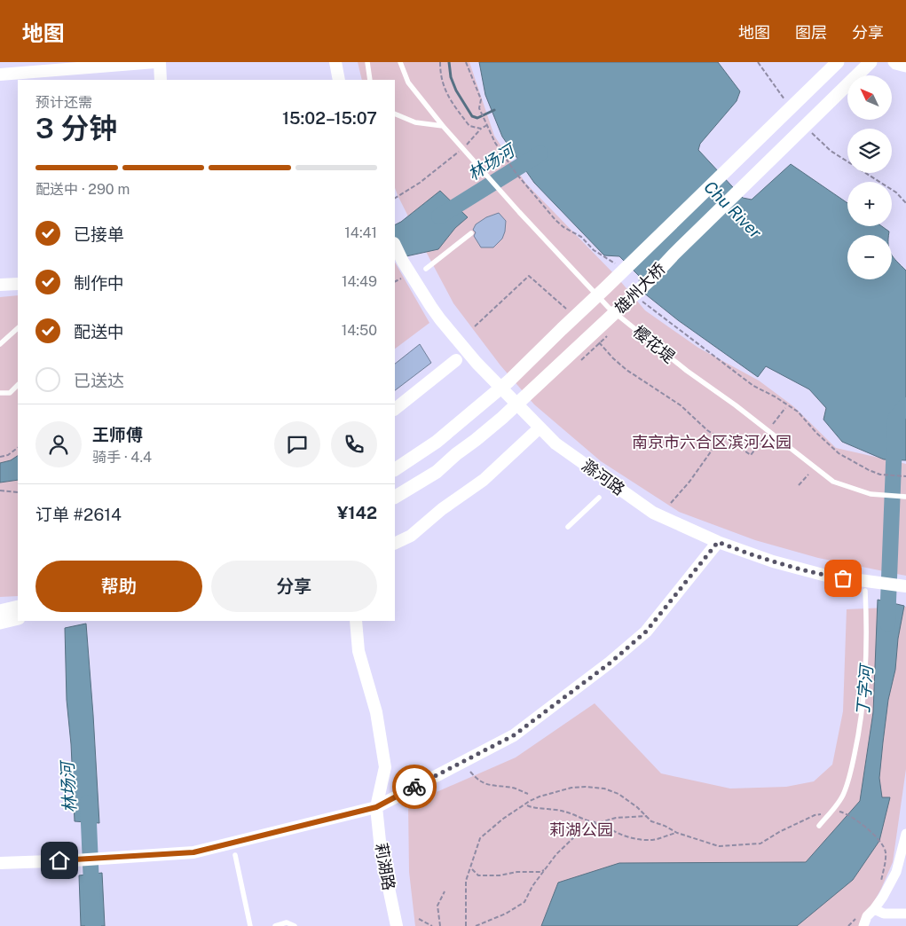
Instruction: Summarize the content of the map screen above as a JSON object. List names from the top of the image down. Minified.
{"streets":{"main road":["雄州大桥"],"street":["滁河路","莉湖路"],"lane":["樱花堤"]},"water":["林场河","Chu River","丁字河"],"parks":["南京市六合区滨河公园","莉湖公园"],"north":"top left","page":{"header":"地图","nav":["地图","图层","分享"],"map_buttons":["+","−"],"heading":["3 分钟","预计还需","15:02–15:07"],"panel":["王师傅","骑手 · 4.4","订单 #2614","¥142"],"bar":"配送中 · 290 m","list":[["已接单","14:41"],["制作中","14:49"],["配送中","14:50"],"已送达"],"buttons":["帮助","分享"]}}
